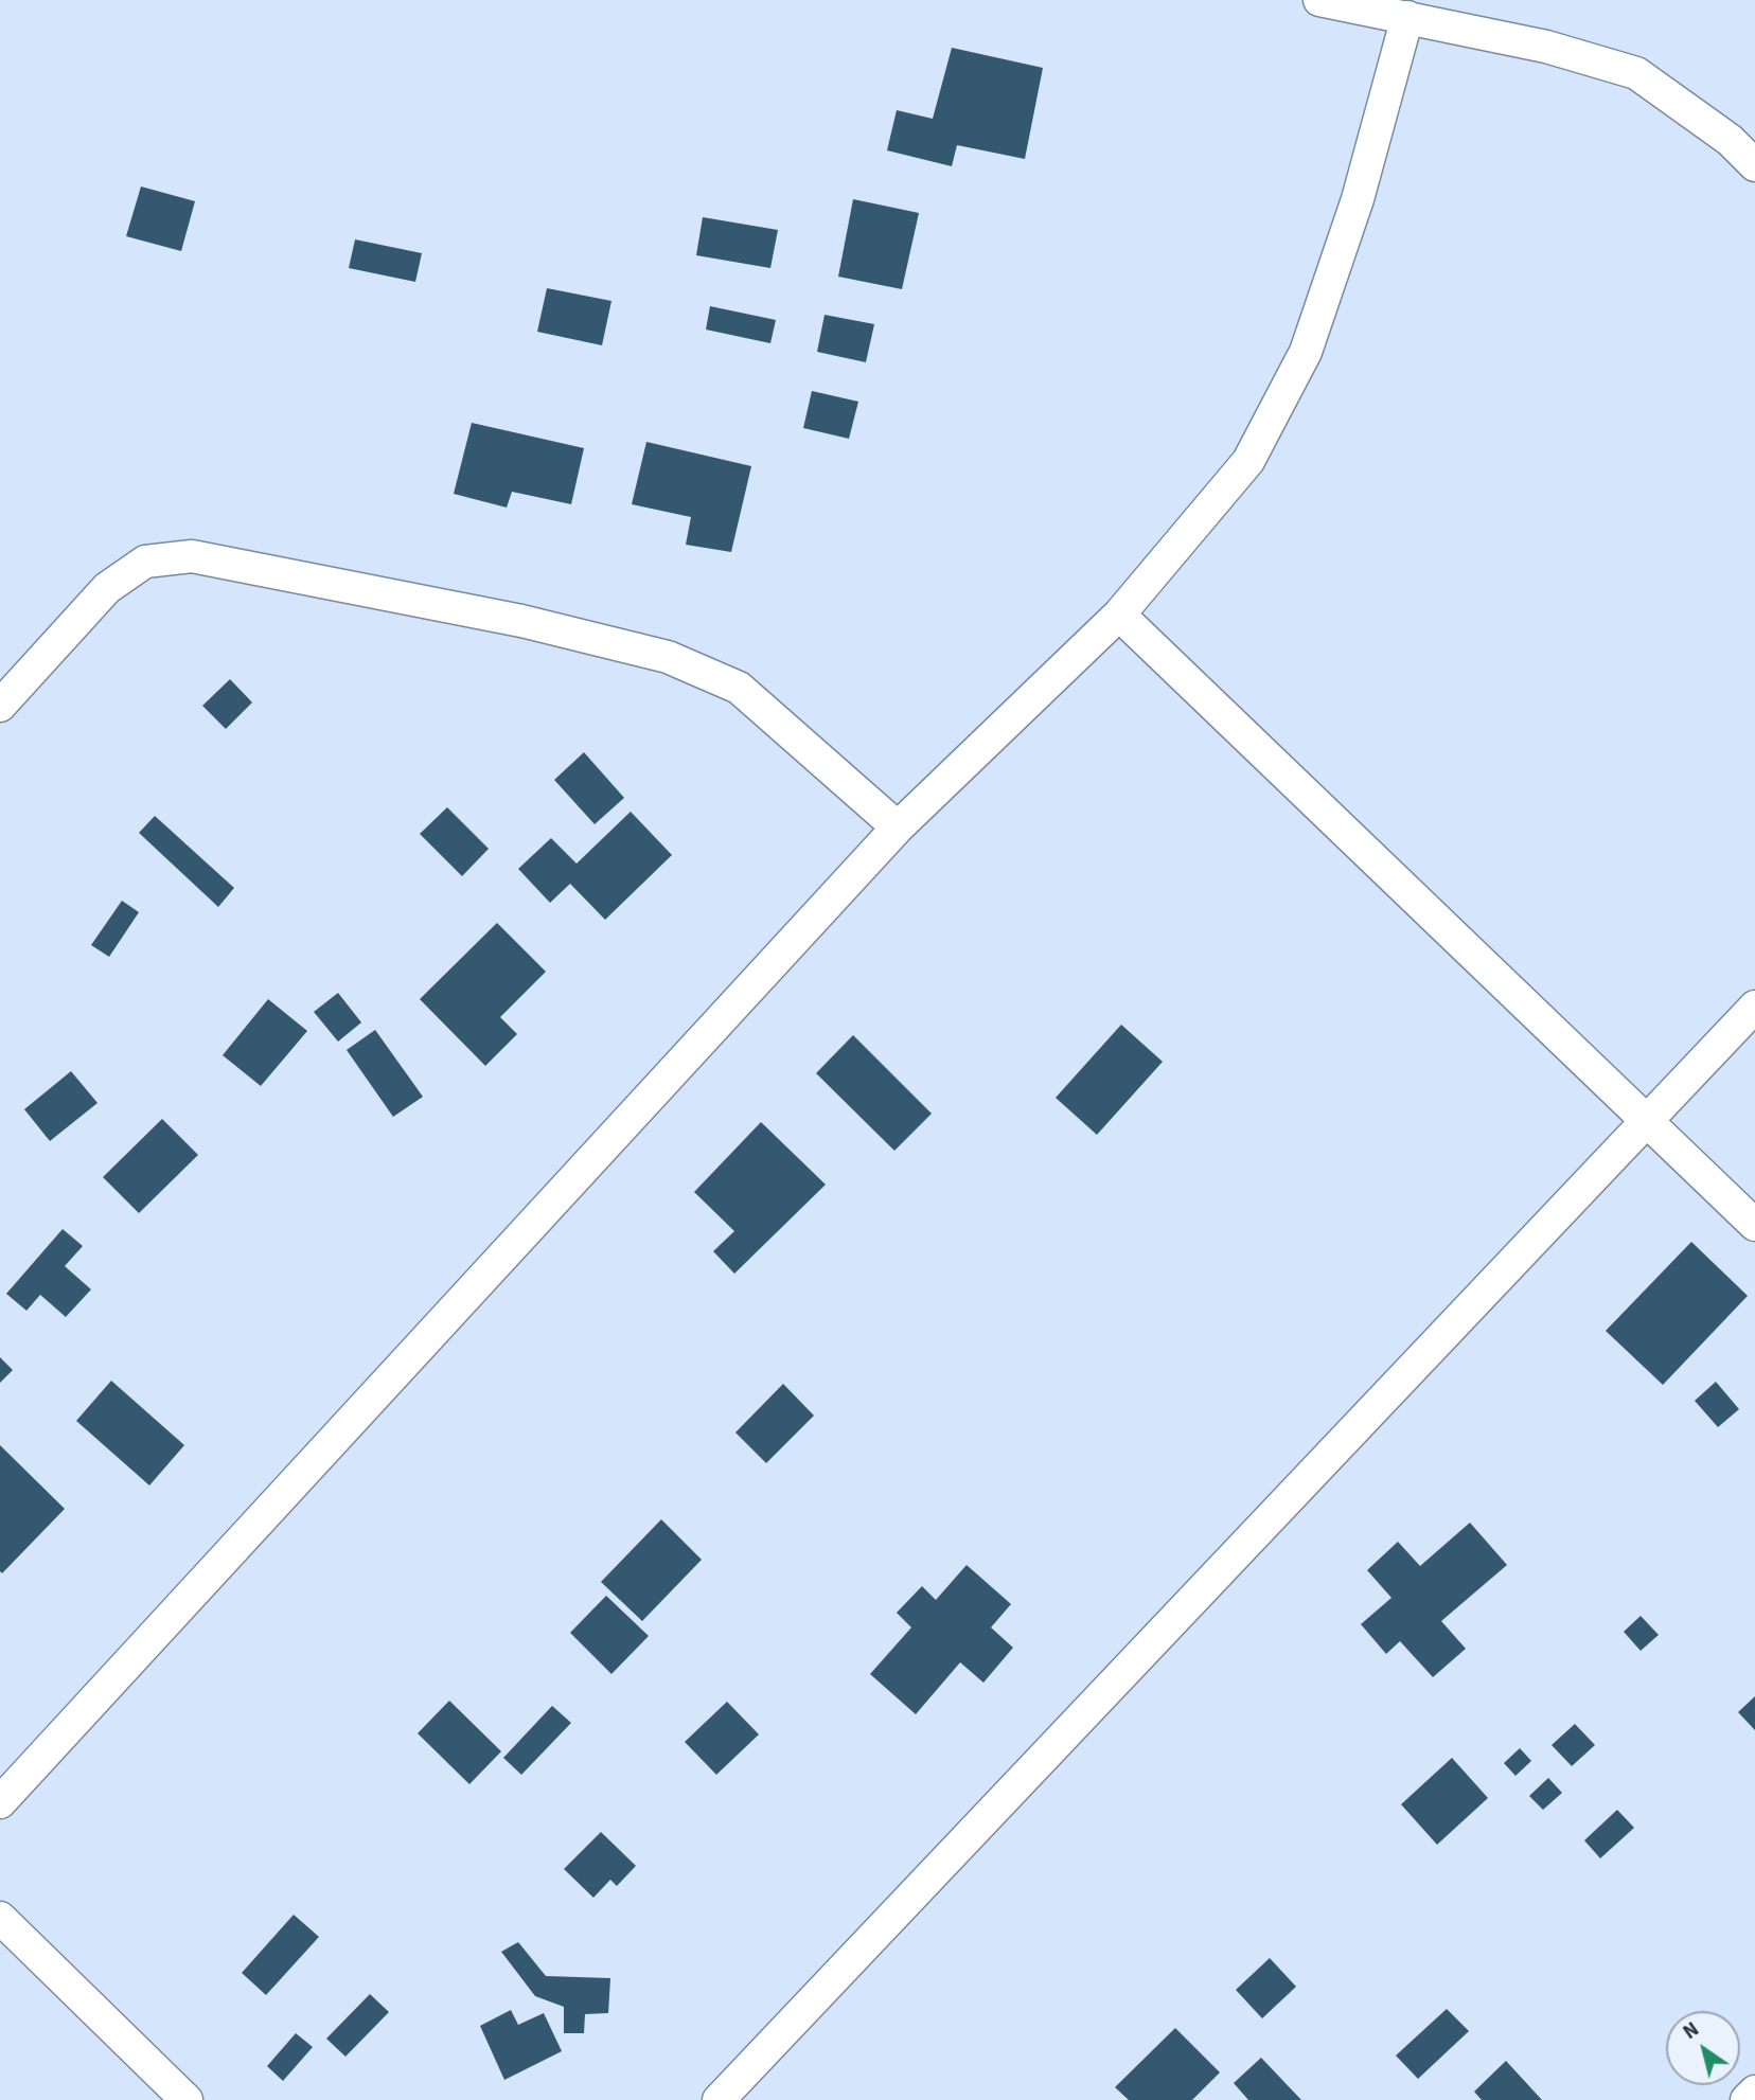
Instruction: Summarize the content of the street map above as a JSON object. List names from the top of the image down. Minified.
{"north":"top left"}
